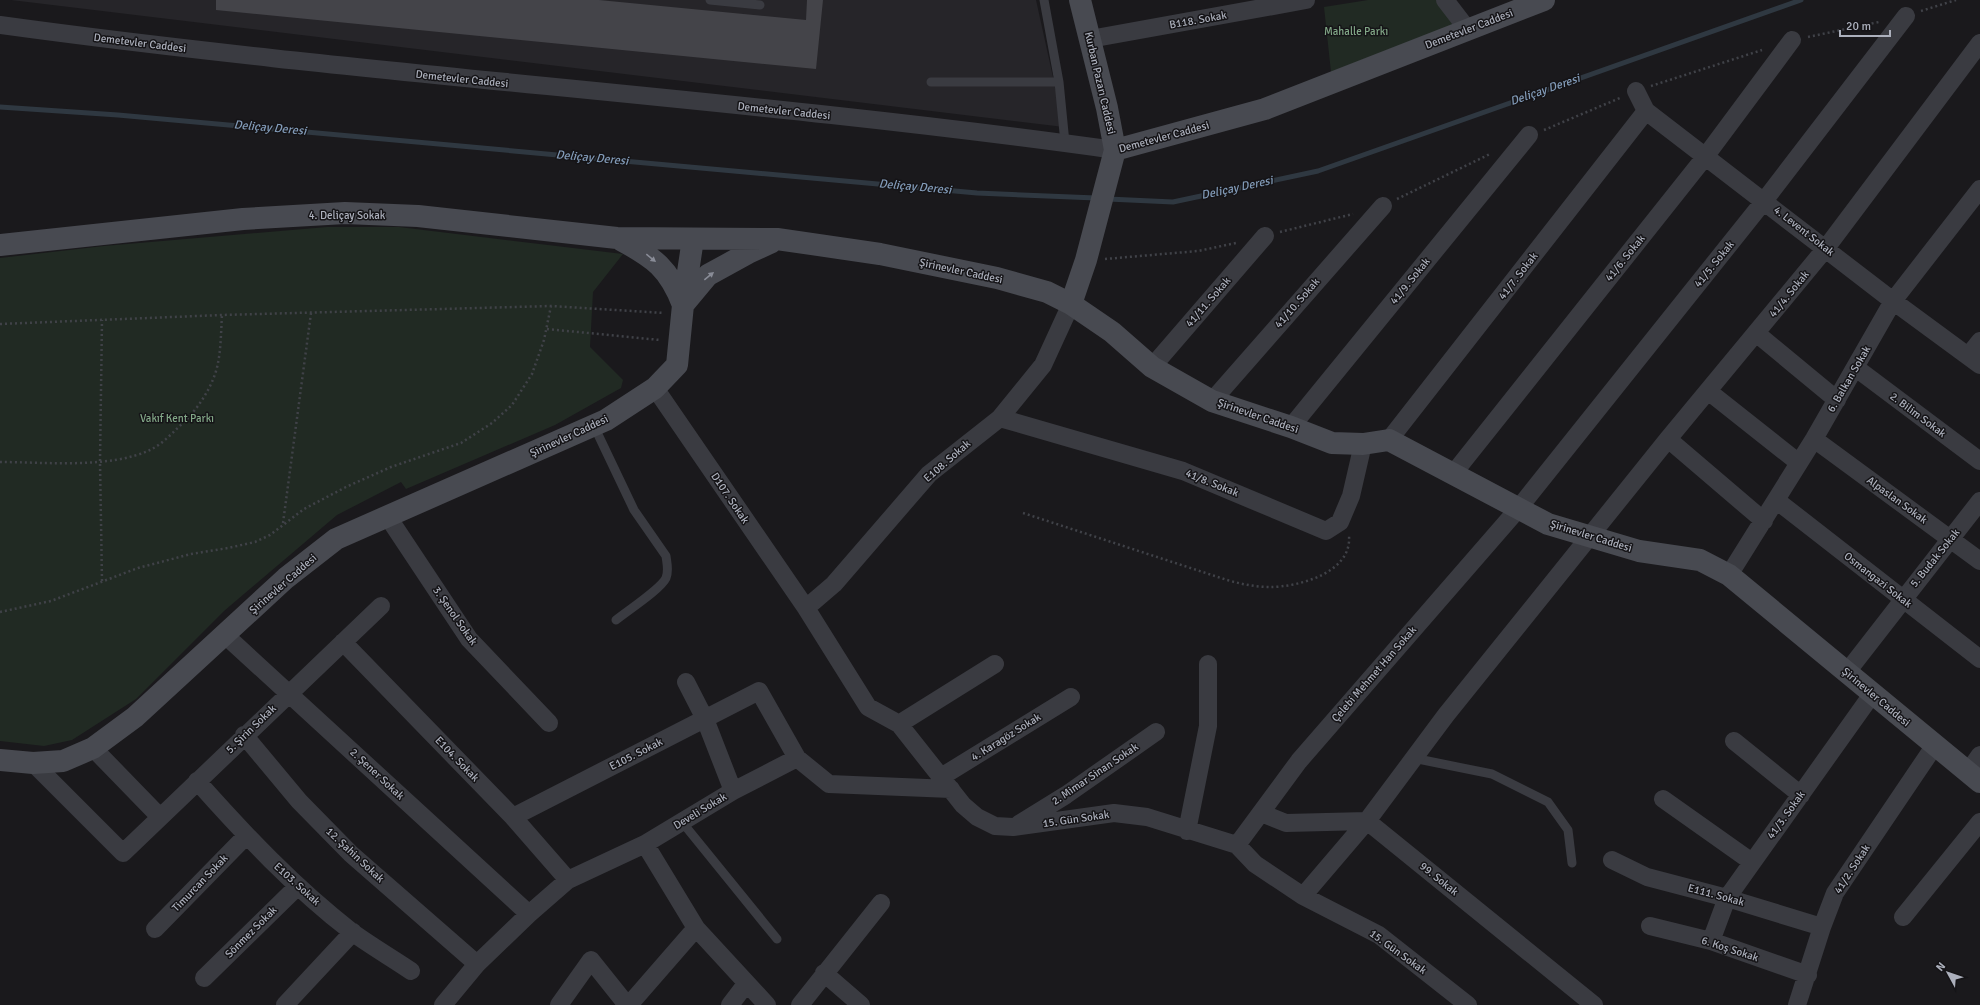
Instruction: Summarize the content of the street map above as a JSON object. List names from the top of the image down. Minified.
{"streets":{"main road":["Demetevler Caddesi","Kurban Pazarı Caddesi","4. Deliçay Sokak","Şirinevler Caddesi"],"street":["B118. Sokak","4. Levent Sokak","41/6. Sokak","41/5. Sokak","41/7. Sokak","41/9. Sokak","41/4. Sokak","41/11. Sokak","41/10. Sokak","6. Balkan Sokak","2. Bilim Sokak","E108. Sokak","41/8. Sokak","D107. Sokak","Alpaslan Sokak","5. Budak Sokak","Osmangazi Sokak","3. Şenol Sokak","Çelebi Mehmet Han Sokak","5. Şirin Sokak","4. Karagöz Sokak","E105. Sokak","E104. Sokak","2. Şener Sokak","2. Mimar Sinan Sokak","Develi Sokak","41/3. Sokak","15. Gün Sokak","12. Şahin Sokak","41/2. Sokak","99. Sokak","Timurcan Sokak","E103. Sokak","E111. Sokak","Sönmez Sokak","6. Koş Sokak"]},"crossings":[["B118. Sokak","Kurban Pazarı Caddesi"],["Demetevler Caddesi","Kurban Pazarı Caddesi"],["Kurban Pazarı Caddesi","Şirinevler Caddesi"],["Kurban Pazarı Caddesi","E108. Sokak"],["4. Deliçay Sokak","Şirinevler Caddesi"],["4. Levent Sokak","41/6. Sokak"],["4. Levent Sokak","41/5. Sokak"],["4. Levent Sokak","41/7. Sokak"],["4. Levent Sokak","41/4. Sokak"],["4. Levent Sokak","6. Balkan Sokak"],["41/6. Sokak","Şirinevler Caddesi"],["41/5. Sokak","Şirinevler Caddesi"],["41/5. Sokak","Çelebi Mehmet Han Sokak"],["Şirinevler Caddesi","41/7. Sokak"],["Şirinevler Caddesi","41/9. Sokak"],["Şirinevler Caddesi","41/4. Sokak"],["Şirinevler Caddesi","41/11. Sokak"],["Şirinevler Caddesi","41/10. Sokak"],["Şirinevler Caddesi","6. Balkan Sokak"],["Şirinevler Caddesi","E108. Sokak"],["Şirinevler Caddesi","D107. Sokak"],["Şirinevler Caddesi","5. Budak Sokak"],["Şirinevler Caddesi","3. Şenol Sokak"],["Şirinevler Caddesi","Çelebi Mehmet Han Sokak"],["Şirinevler Caddesi","5. Şirin Sokak"],["Şirinevler Caddesi","2. Şener Sokak"],["Şirinevler Caddesi","41/3. Sokak"],["Şirinevler Caddesi","41/2. Sokak"],["41/4. Sokak","15. Gün Sokak"],["41/4. Sokak","99. Sokak"],["6. Balkan Sokak","2. Bilim Sokak"],["6. Balkan Sokak","Alpaslan Sokak"],["6. Balkan Sokak","Osmangazi Sokak"],["E108. Sokak","41/8. Sokak"],["E108. Sokak","D107. Sokak"],["E108. Sokak","15. Gün Sokak"],["D107. Sokak","15. Gün Sokak"],["Alpaslan Sokak","5. Budak Sokak"],["5. Budak Sokak","Osmangazi Sokak"],["Çelebi Mehmet Han Sokak","15. Gün Sokak"],["5. Şirin Sokak","E104. Sokak"],["5. Şirin Sokak","2. Şener Sokak"],["5. Şirin Sokak","12. Şahin Sokak"],["5. Şirin Sokak","E103. Sokak"],["4. Karagöz Sokak","15. Gün Sokak"],["E105. Sokak","E104. Sokak"],["E105. Sokak","Develi Sokak"],["E104. Sokak","Develi Sokak"],["2. Şener Sokak","Develi Sokak"],["2. Mimar Sinan Sokak","15. Gün Sokak"],["Develi Sokak","12. Şahin Sokak"],["41/3. Sokak","E111. Sokak"],["41/3. Sokak","6. Koş Sokak"],["41/2. Sokak","E111. Sokak"],["41/2. Sokak","6. Koş Sokak"],["Timurcan Sokak","E103. Sokak"],["E103. Sokak","Sönmez Sokak"]],"water":["Deliçay Deresi"],"parks":["Mahalle Parkı","Vakıf Kent Parkı"],"scale_bar":"20 m","north":"top left"}
